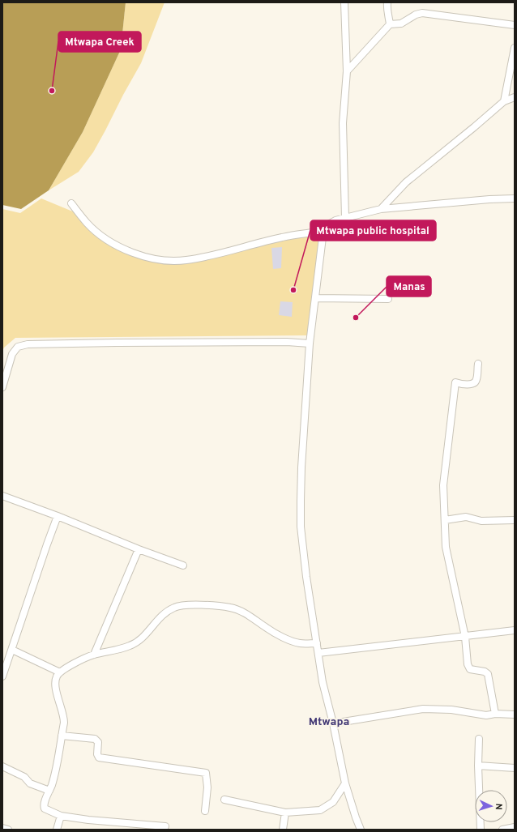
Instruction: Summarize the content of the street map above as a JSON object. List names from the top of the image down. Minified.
{"districts":["Mtwapa"],"places":["Mtwapa Creek","Mtwapa public hospital","Manas"],"north":"right"}
